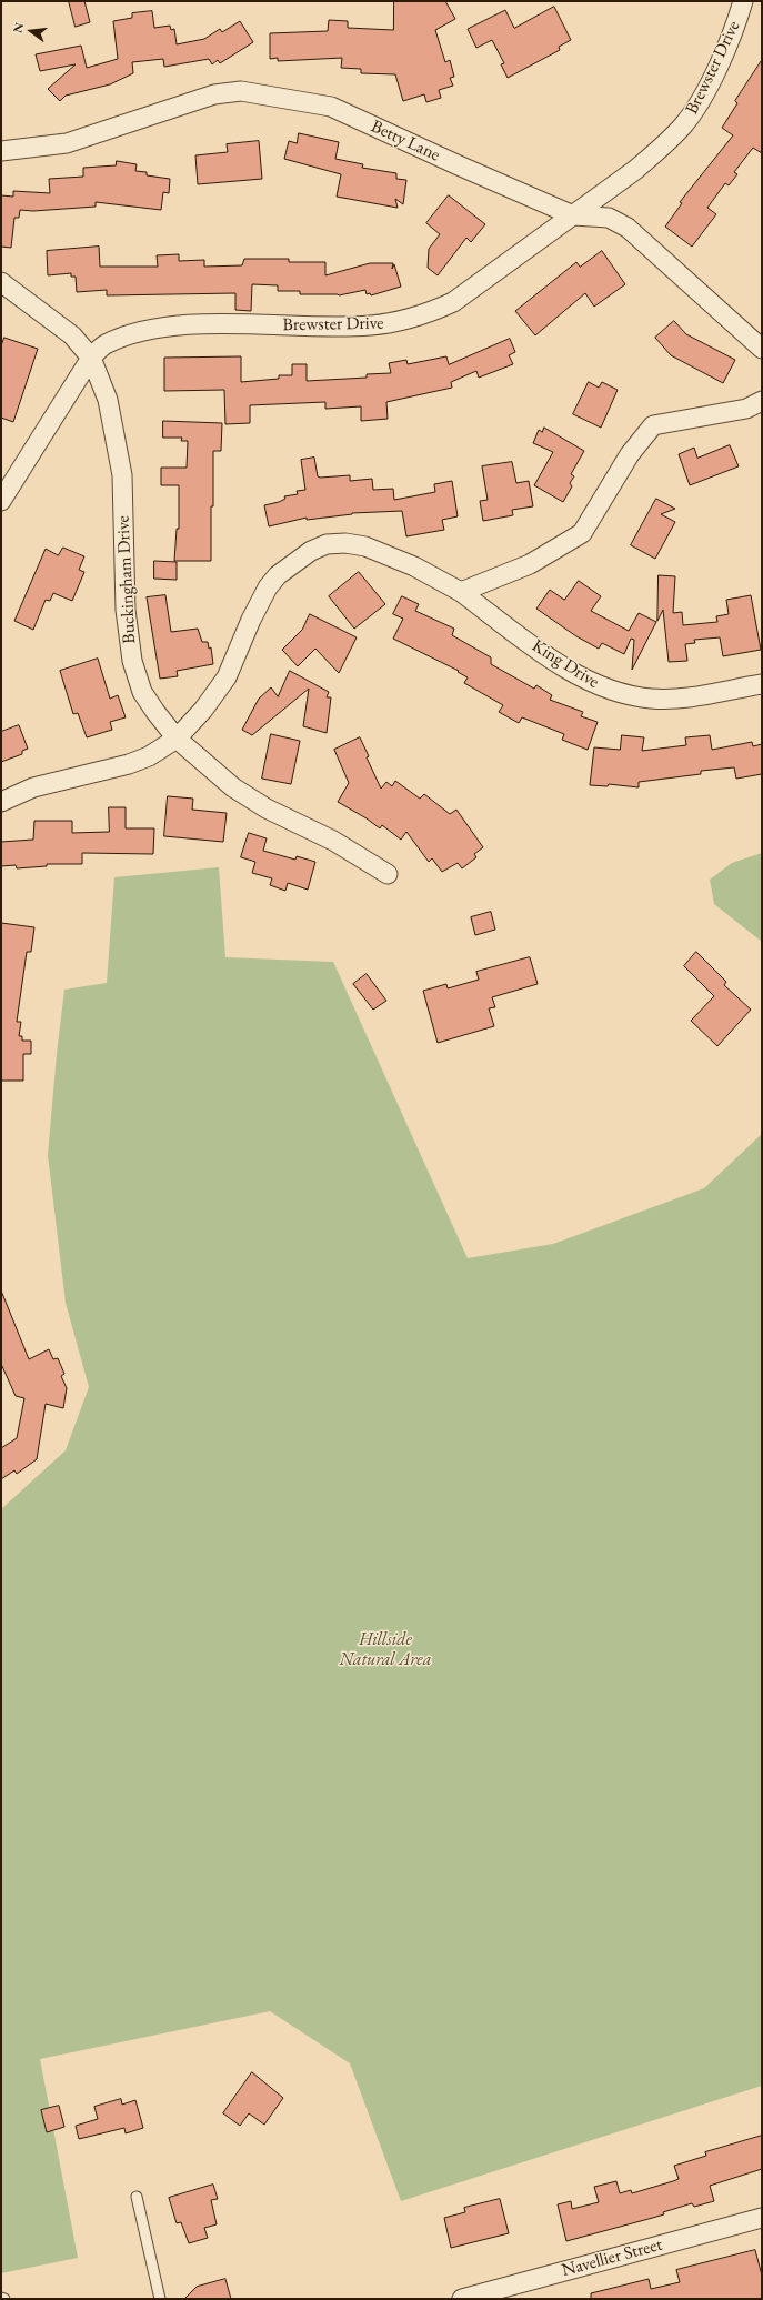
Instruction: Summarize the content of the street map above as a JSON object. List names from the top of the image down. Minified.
{"streets":{"street":["Brewster Drive","Betty Lane","Buckingham Drive","King Drive","Navellier Street"]},"crossings":[["Brewster Drive","Betty Lane"],["Brewster Drive","Buckingham Drive"],["Buckingham Drive","King Drive"]],"parks":["Hillside Natural Area"],"north":"left"}
